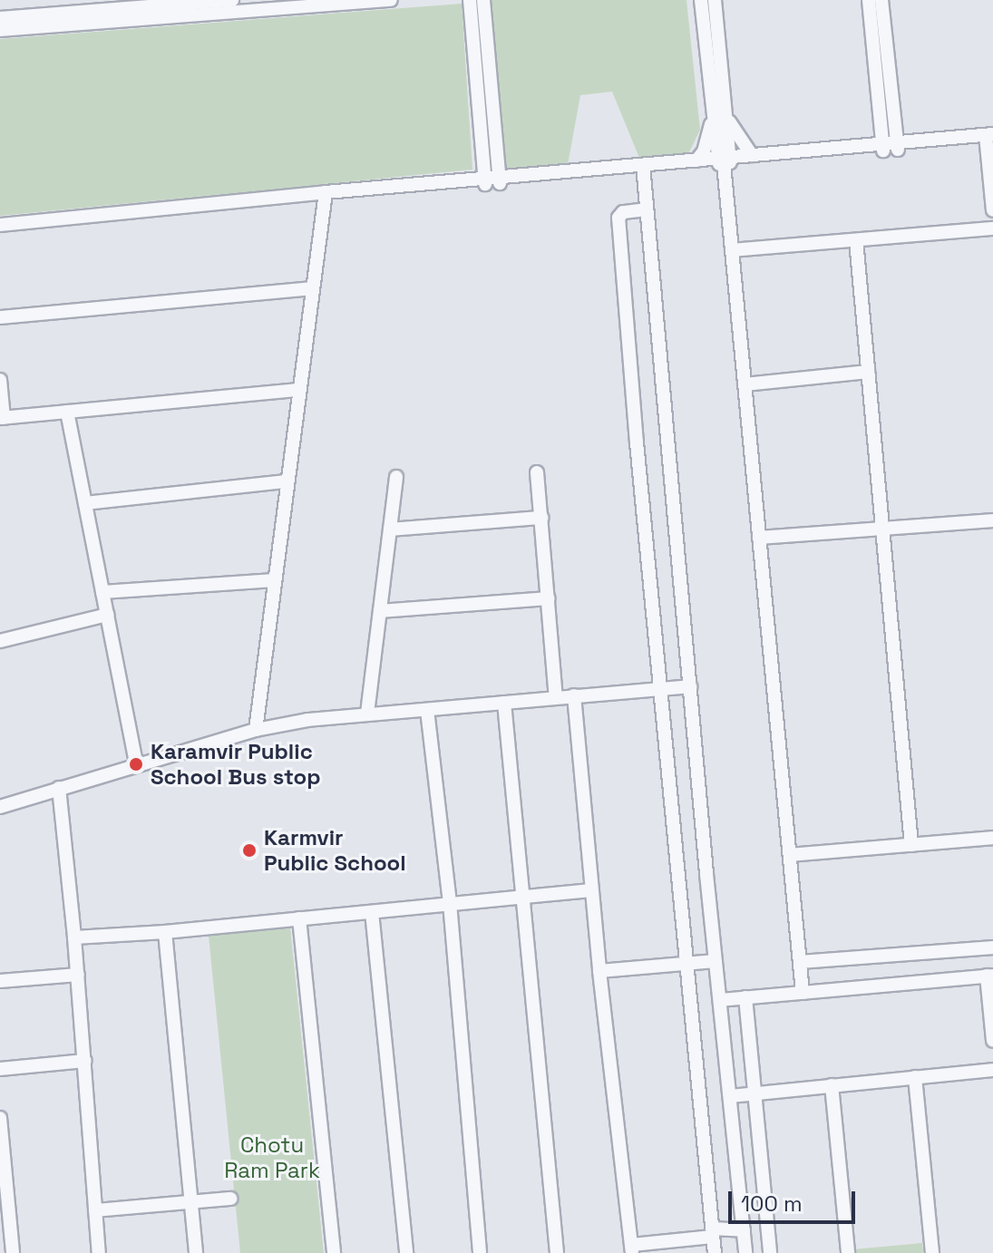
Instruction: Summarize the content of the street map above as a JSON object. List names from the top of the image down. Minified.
{"parks":["Chotu Ram Park"],"places":["Karamvir Public School Bus stop","Karmvir Public School"],"scale_bar":"100 m"}
